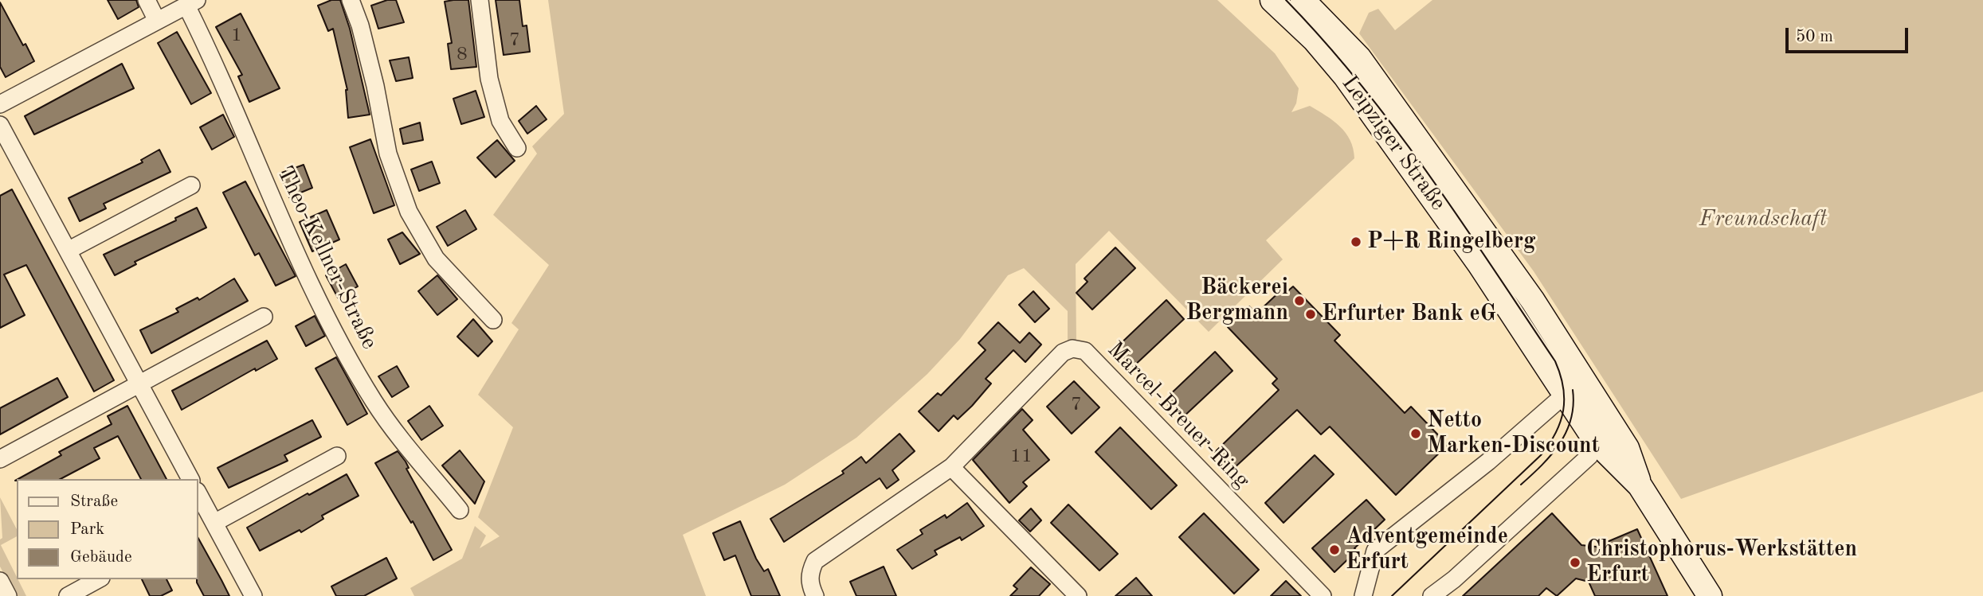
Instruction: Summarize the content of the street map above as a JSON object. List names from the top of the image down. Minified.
{"streets":{"main road":["Leipziger Straße"],"street":["Theo-Kellner-Straße","Marcel-Breuer-Ring"]},"parks":["Freundschaft"],"places":["P+R Ringelberg","Bäckerei Bergmann","Erfurter Bank eG","Netto Marken-Discount","Adventgemeinde Erfurt","Christophorus-Werkstätten Erfurt"],"house_numbers":["1","7","8","7","11"],"legend":["Straße","Park","Gebäude"],"scale_bar":"50 m"}
